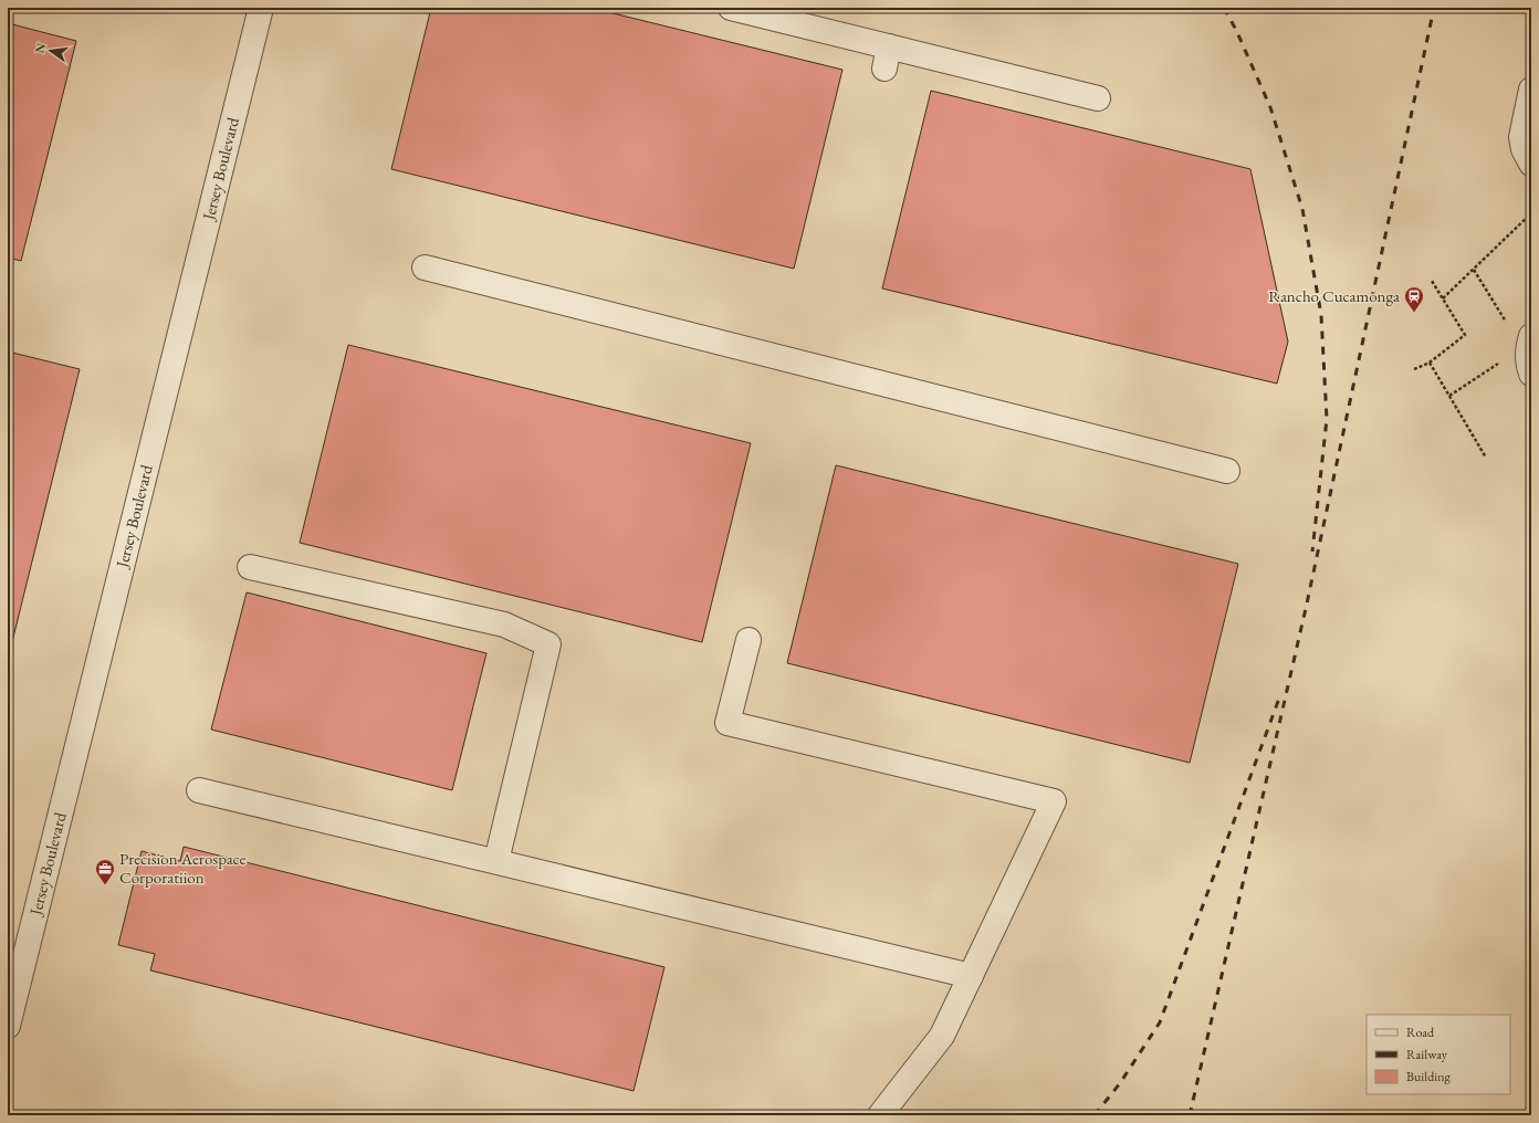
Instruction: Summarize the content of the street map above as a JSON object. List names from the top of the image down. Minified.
{"streets":{"street":["Jersey Boulevard"]},"places":{"station":["Rancho Cucamonga"],"office":["Precision Aerospace Corporatiion"]},"legend":["Road","Railway","Building"],"north":"left"}
